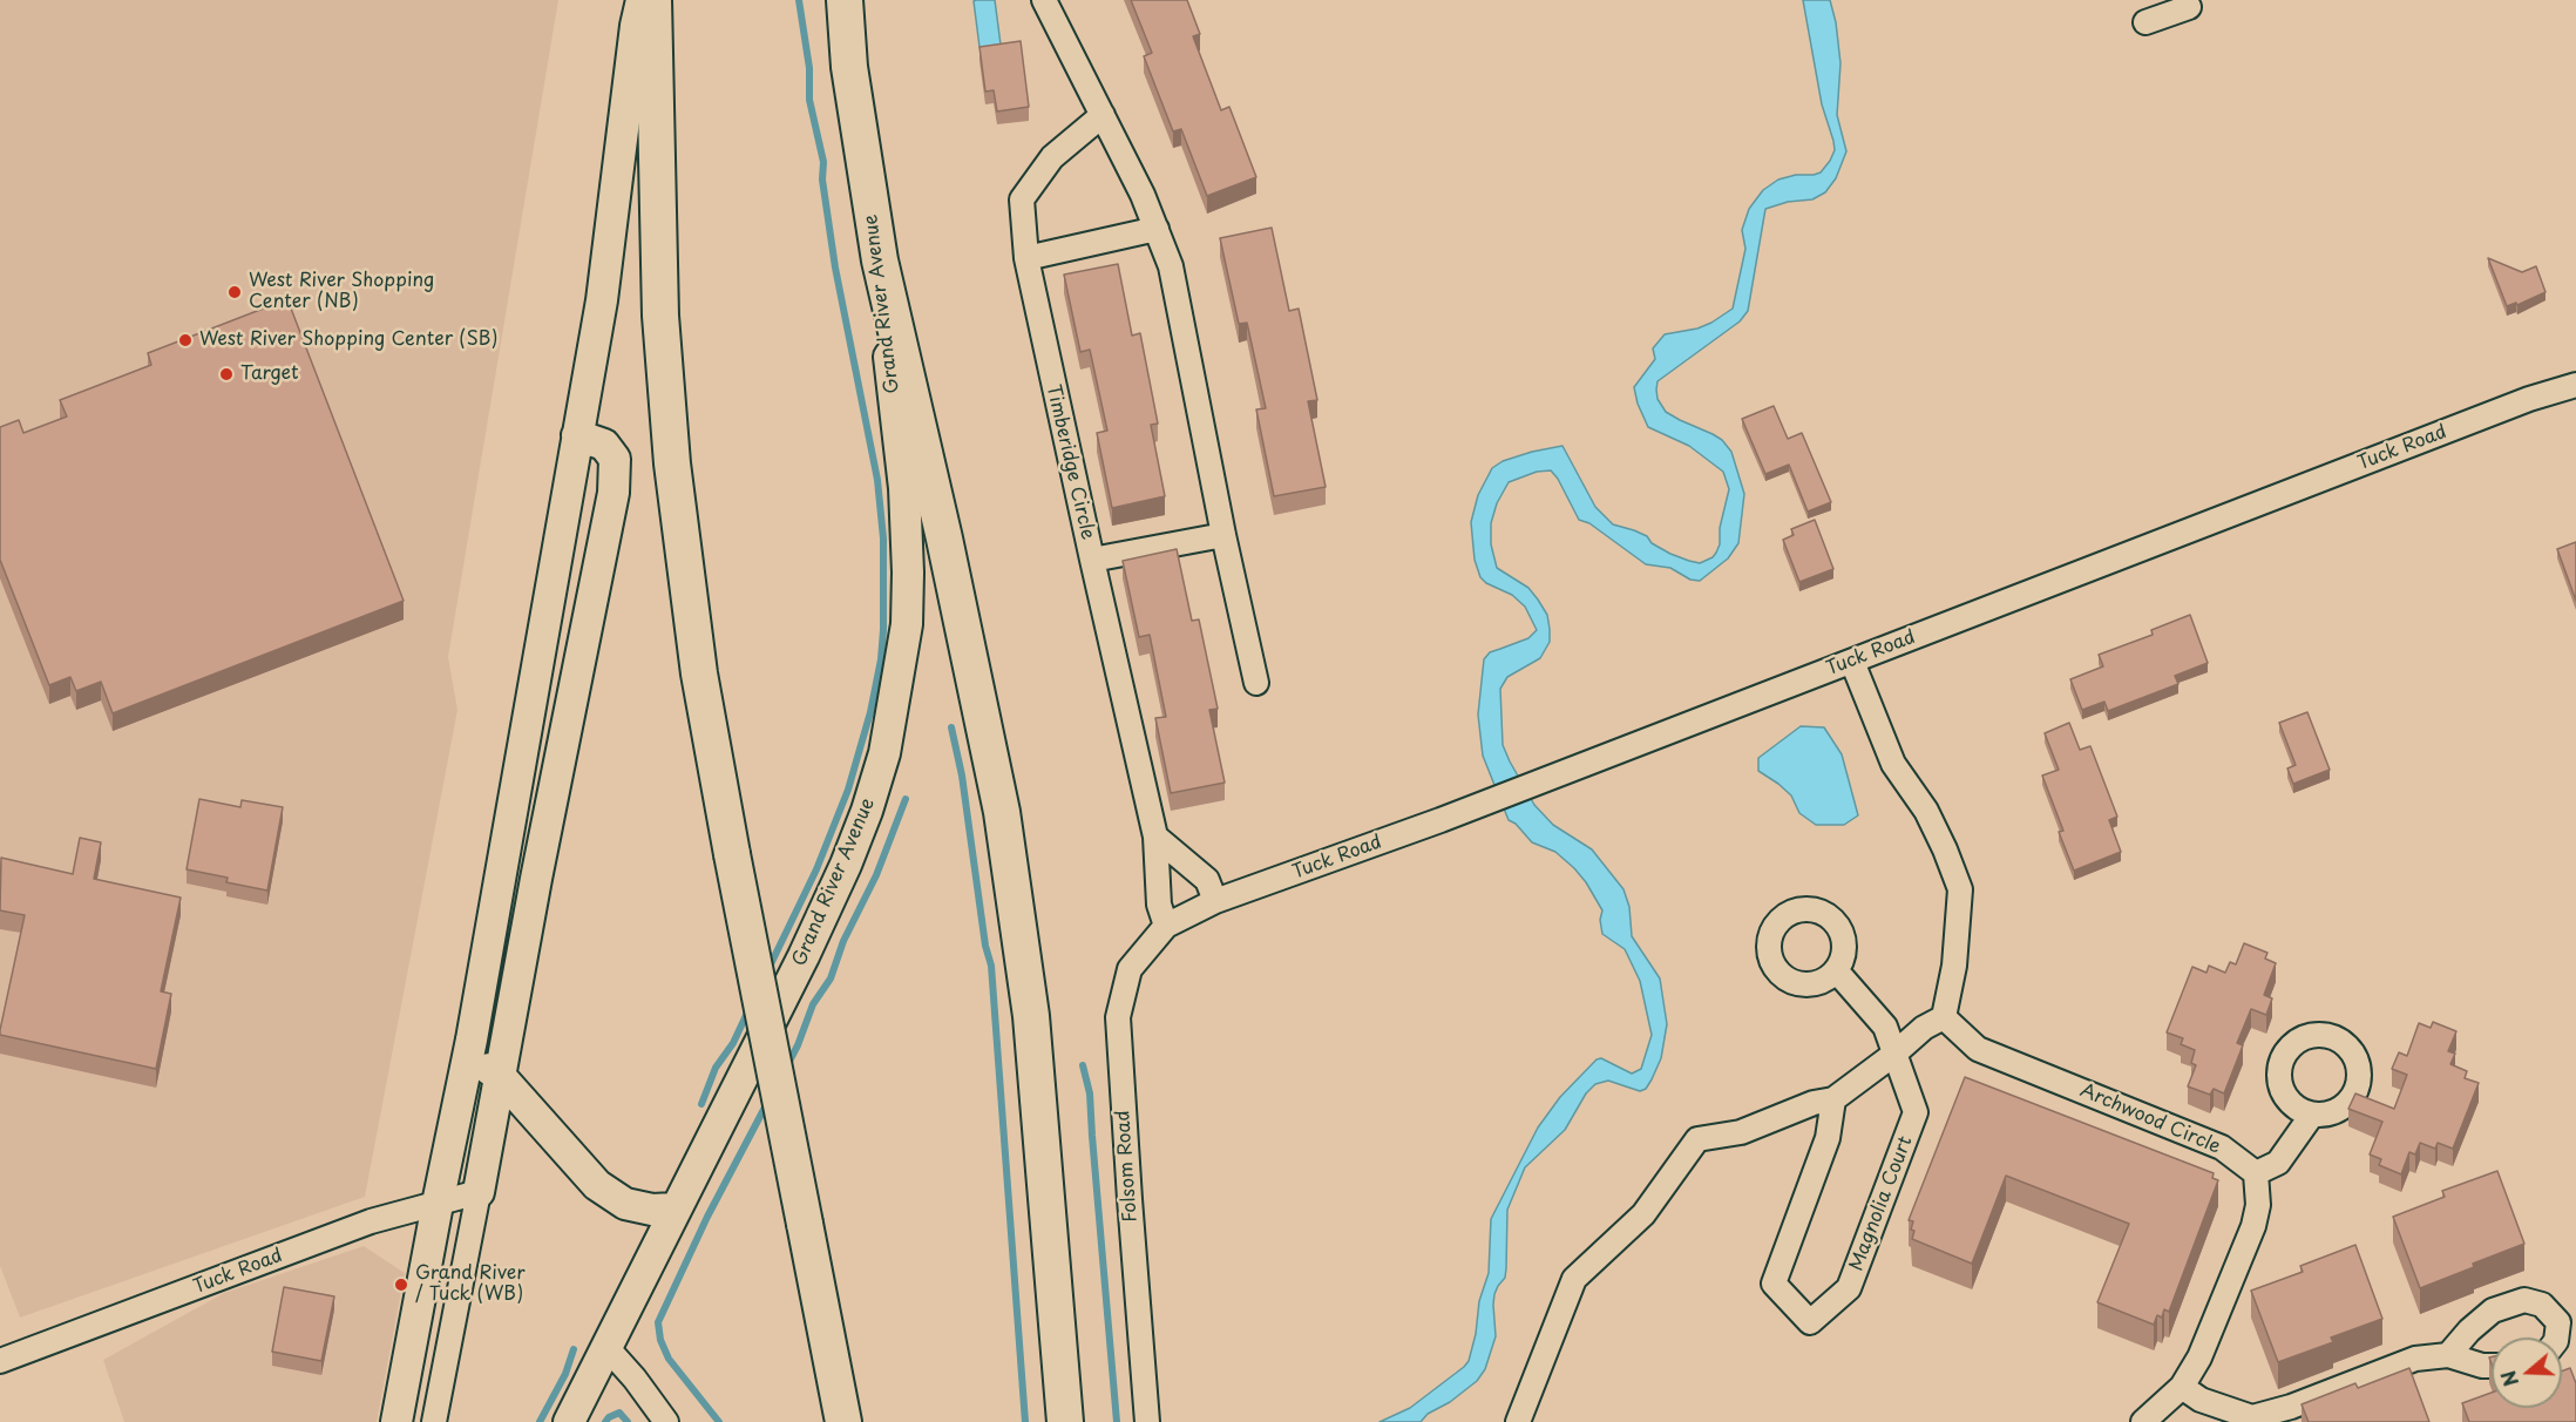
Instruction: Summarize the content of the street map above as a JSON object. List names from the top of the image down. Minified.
{"streets":{"highway":["Grand River Avenue"],"street":["Tuck Road","Timberidge Circle","Archwood Circle","Folsom Road","Magnolia Court"]},"crossings":[["Tuck Road","Timberidge Circle"],["Tuck Road","Folsom Road"],["Timberidge Circle","Folsom Road"]],"places":["West River Shopping Center (NB)","West River Shopping Center (SB)","Target","Grand River / Tuck (WB)"],"north":"left"}
